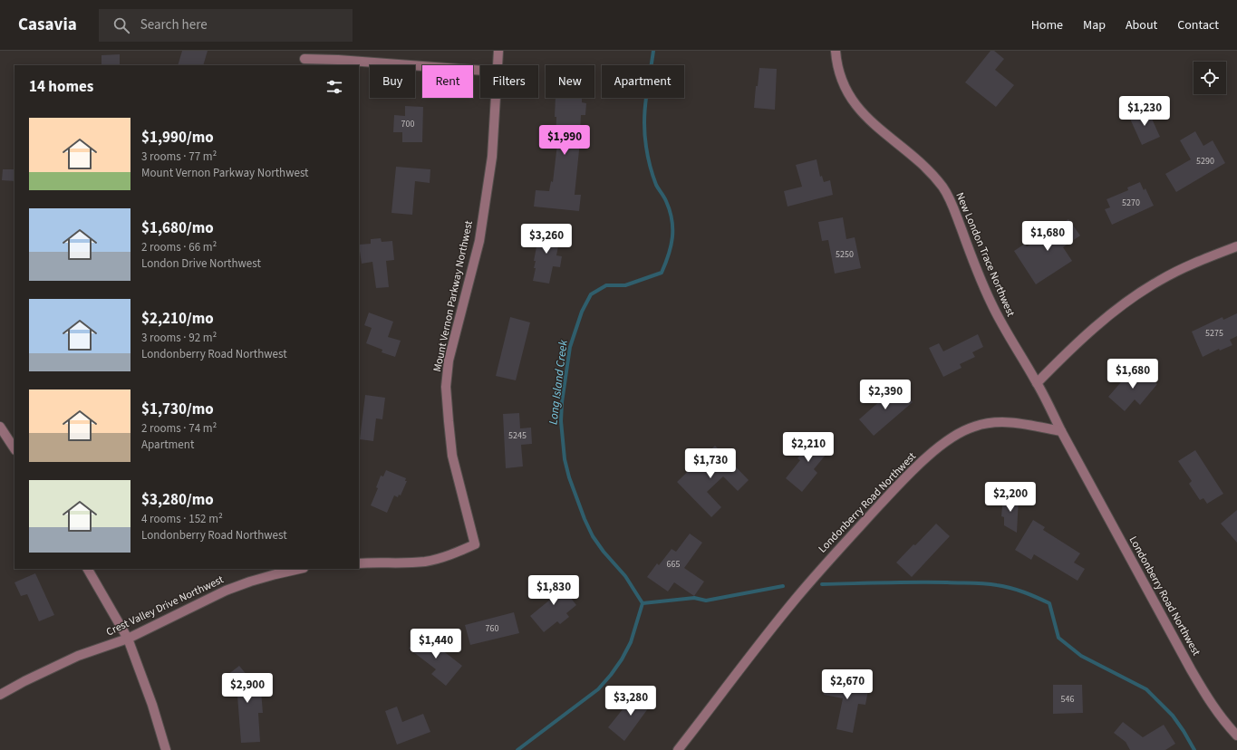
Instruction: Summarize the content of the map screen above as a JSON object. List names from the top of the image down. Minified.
{"streets":{"street":["New London Trace Northwest","Mount Vernon Parkway Northwest","Londonberry Road Northwest","Crest Valley Drive Northwest"]},"crossings":[["New London Trace Northwest","Londonberry Road Northwest"]],"water":["Long Island Creek"],"house_numbers":["700","5290","5270","5250","5275","5245","665","760","546"],"page":{"header":"Casavia","search":"Search here","nav":["Home","Map","About","Contact"],"chip":["Buy","Rent","Filters","New","Apartment"],"heading":"14 homes","price":["$1,230","$1,990","$1,680","$3,260","$1,680","$2,390","$2,210","$1,730","$2,200","$1,830","$1,440","$2,670","$2,900","$3,280"],"list":[{"name":"$1,990/mo","note":"3 rooms · 77 m² · Mount Vernon Parkway Northwest"},{"name":"$1,680/mo","note":"2 rooms · 66 m² · London Drive Northwest"},{"name":"$2,210/mo","note":"3 rooms · 92 m² · Londonberry Road Northwest"},{"name":"$1,730/mo","note":"2 rooms · 74 m² · Apartment"},{"name":"$3,280/mo","note":"4 rooms · 152 m² · Londonberry Road Northwest"}]}}
